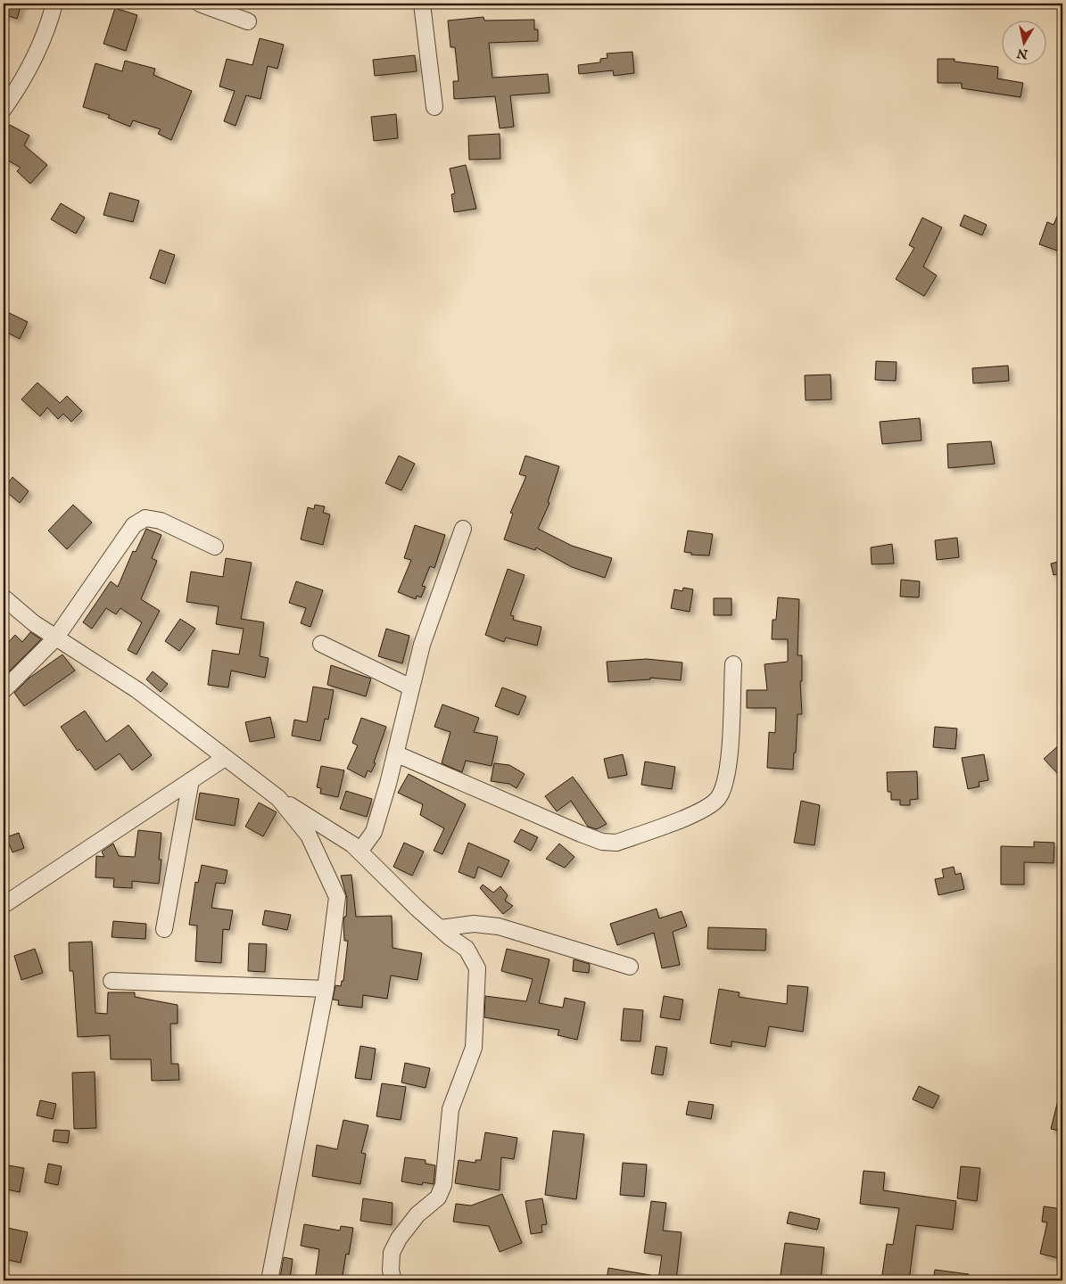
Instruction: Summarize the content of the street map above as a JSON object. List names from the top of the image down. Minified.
{"north":"bottom"}
